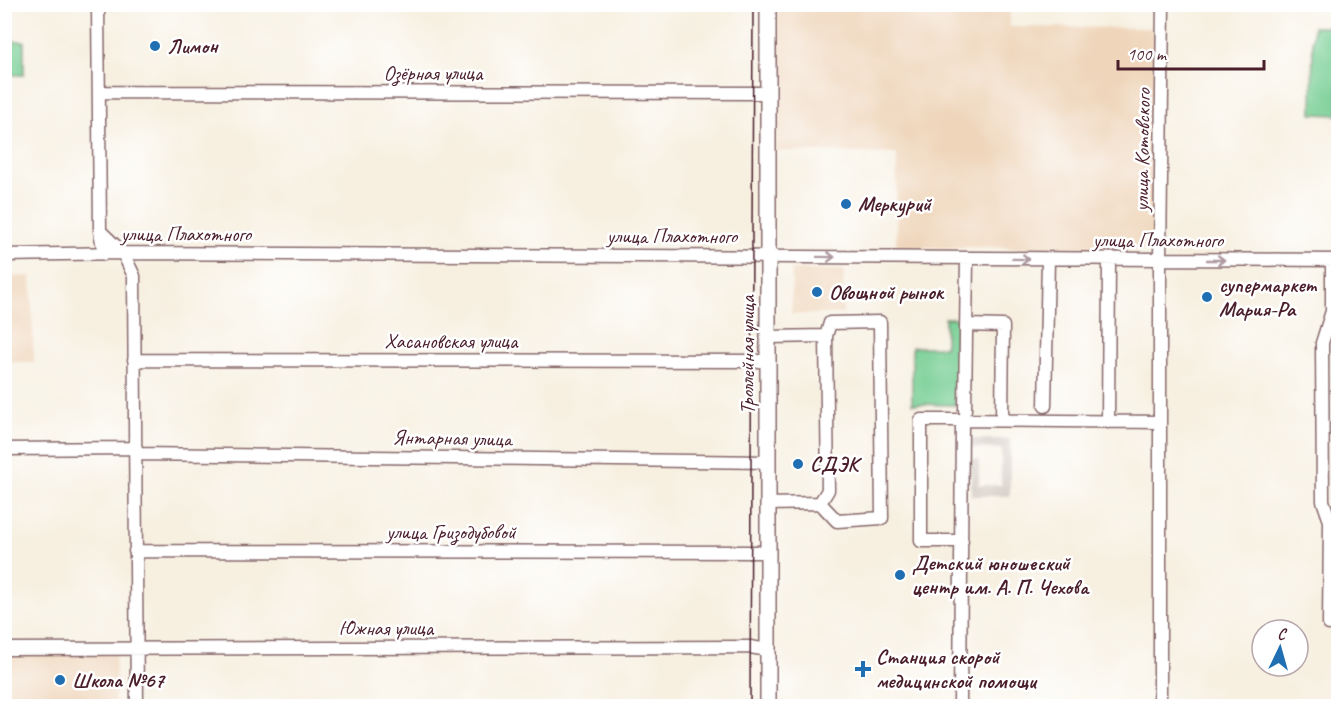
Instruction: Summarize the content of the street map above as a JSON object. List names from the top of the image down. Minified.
{"streets":{"main road":["Троллейная улица"],"street":["Озёрная улица","улица Котовского","улица Плахотного","Хасановская улица","Янтарная улица","улица Гризодубовой","Южная улица"]},"crossings":[["Озёрная улица","Троллейная улица"],["улица Котовского","улица Плахотного"],["улица Плахотного","Троллейная улица"],["Хасановская улица","Троллейная улица"],["Троллейная улица","Янтарная улица"],["Троллейная улица","улица Гризодубовой"],["Троллейная улица","Южная улица"]],"places":{"other":["Лимон","Меркурий","Овощной рынок","супермаркет Мария-Ра","СДЭК","Детский юношеский центр им. А. П. Чехова","Школа №67"],"health":["Станция скорой медицинской помощи"]},"scale_bar":"100 m","north":"top"}
